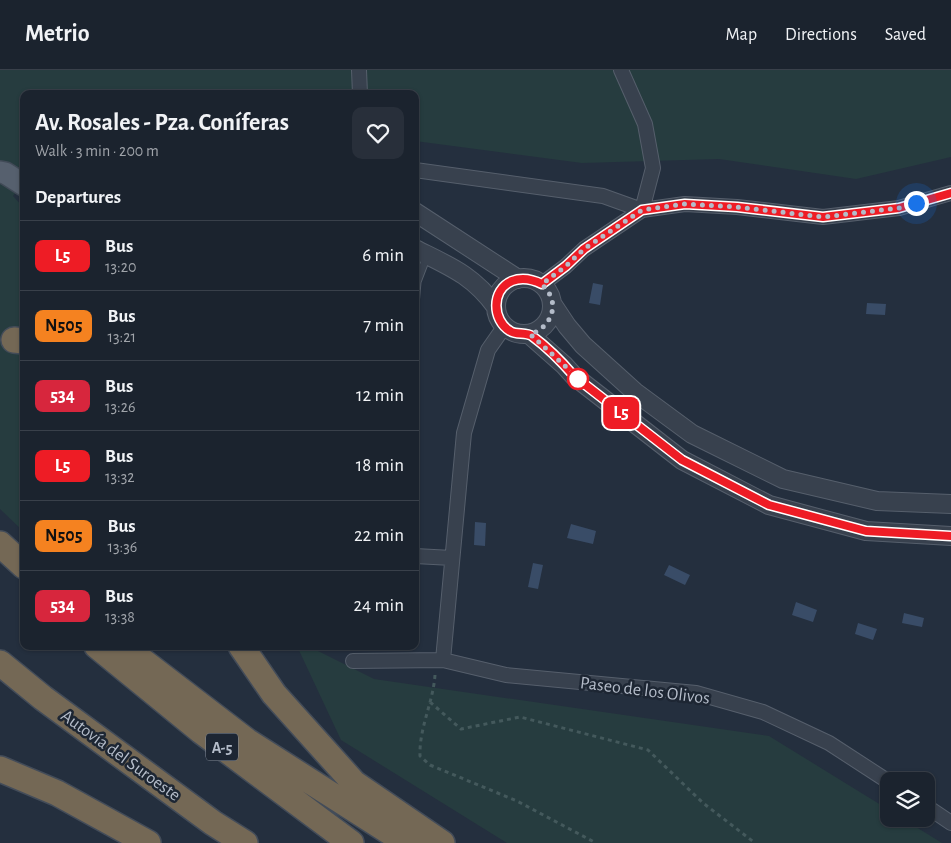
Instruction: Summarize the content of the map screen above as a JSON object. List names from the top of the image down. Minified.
{"streets":{"highway":["A-5","Autovía del Suroeste"],"street":["Paseo de los Olivos"]},"lines":["bus line L5"],"page":{"header":"Metrio","nav":["Map","Directions","Saved"],"on_map":"L5","heading":[["Av. Rosales - Pza. Coníferas","Walk · 3 min · 200 m"],"Departures"],"list":[{"mark":"L5","name":"Bus","note":"13:20","value":"6 min"},{"mark":"N505","name":"Bus","note":"13:21","value":"7 min"},{"mark":"534","name":"Bus","note":"13:26","value":"12 min"},{"mark":"L5","name":"Bus","note":"13:32","value":"18 min"},{"mark":"N505","name":"Bus","note":"13:36","value":"22 min"},{"mark":"534","name":"Bus","note":"13:38","value":"24 min"}]}}
